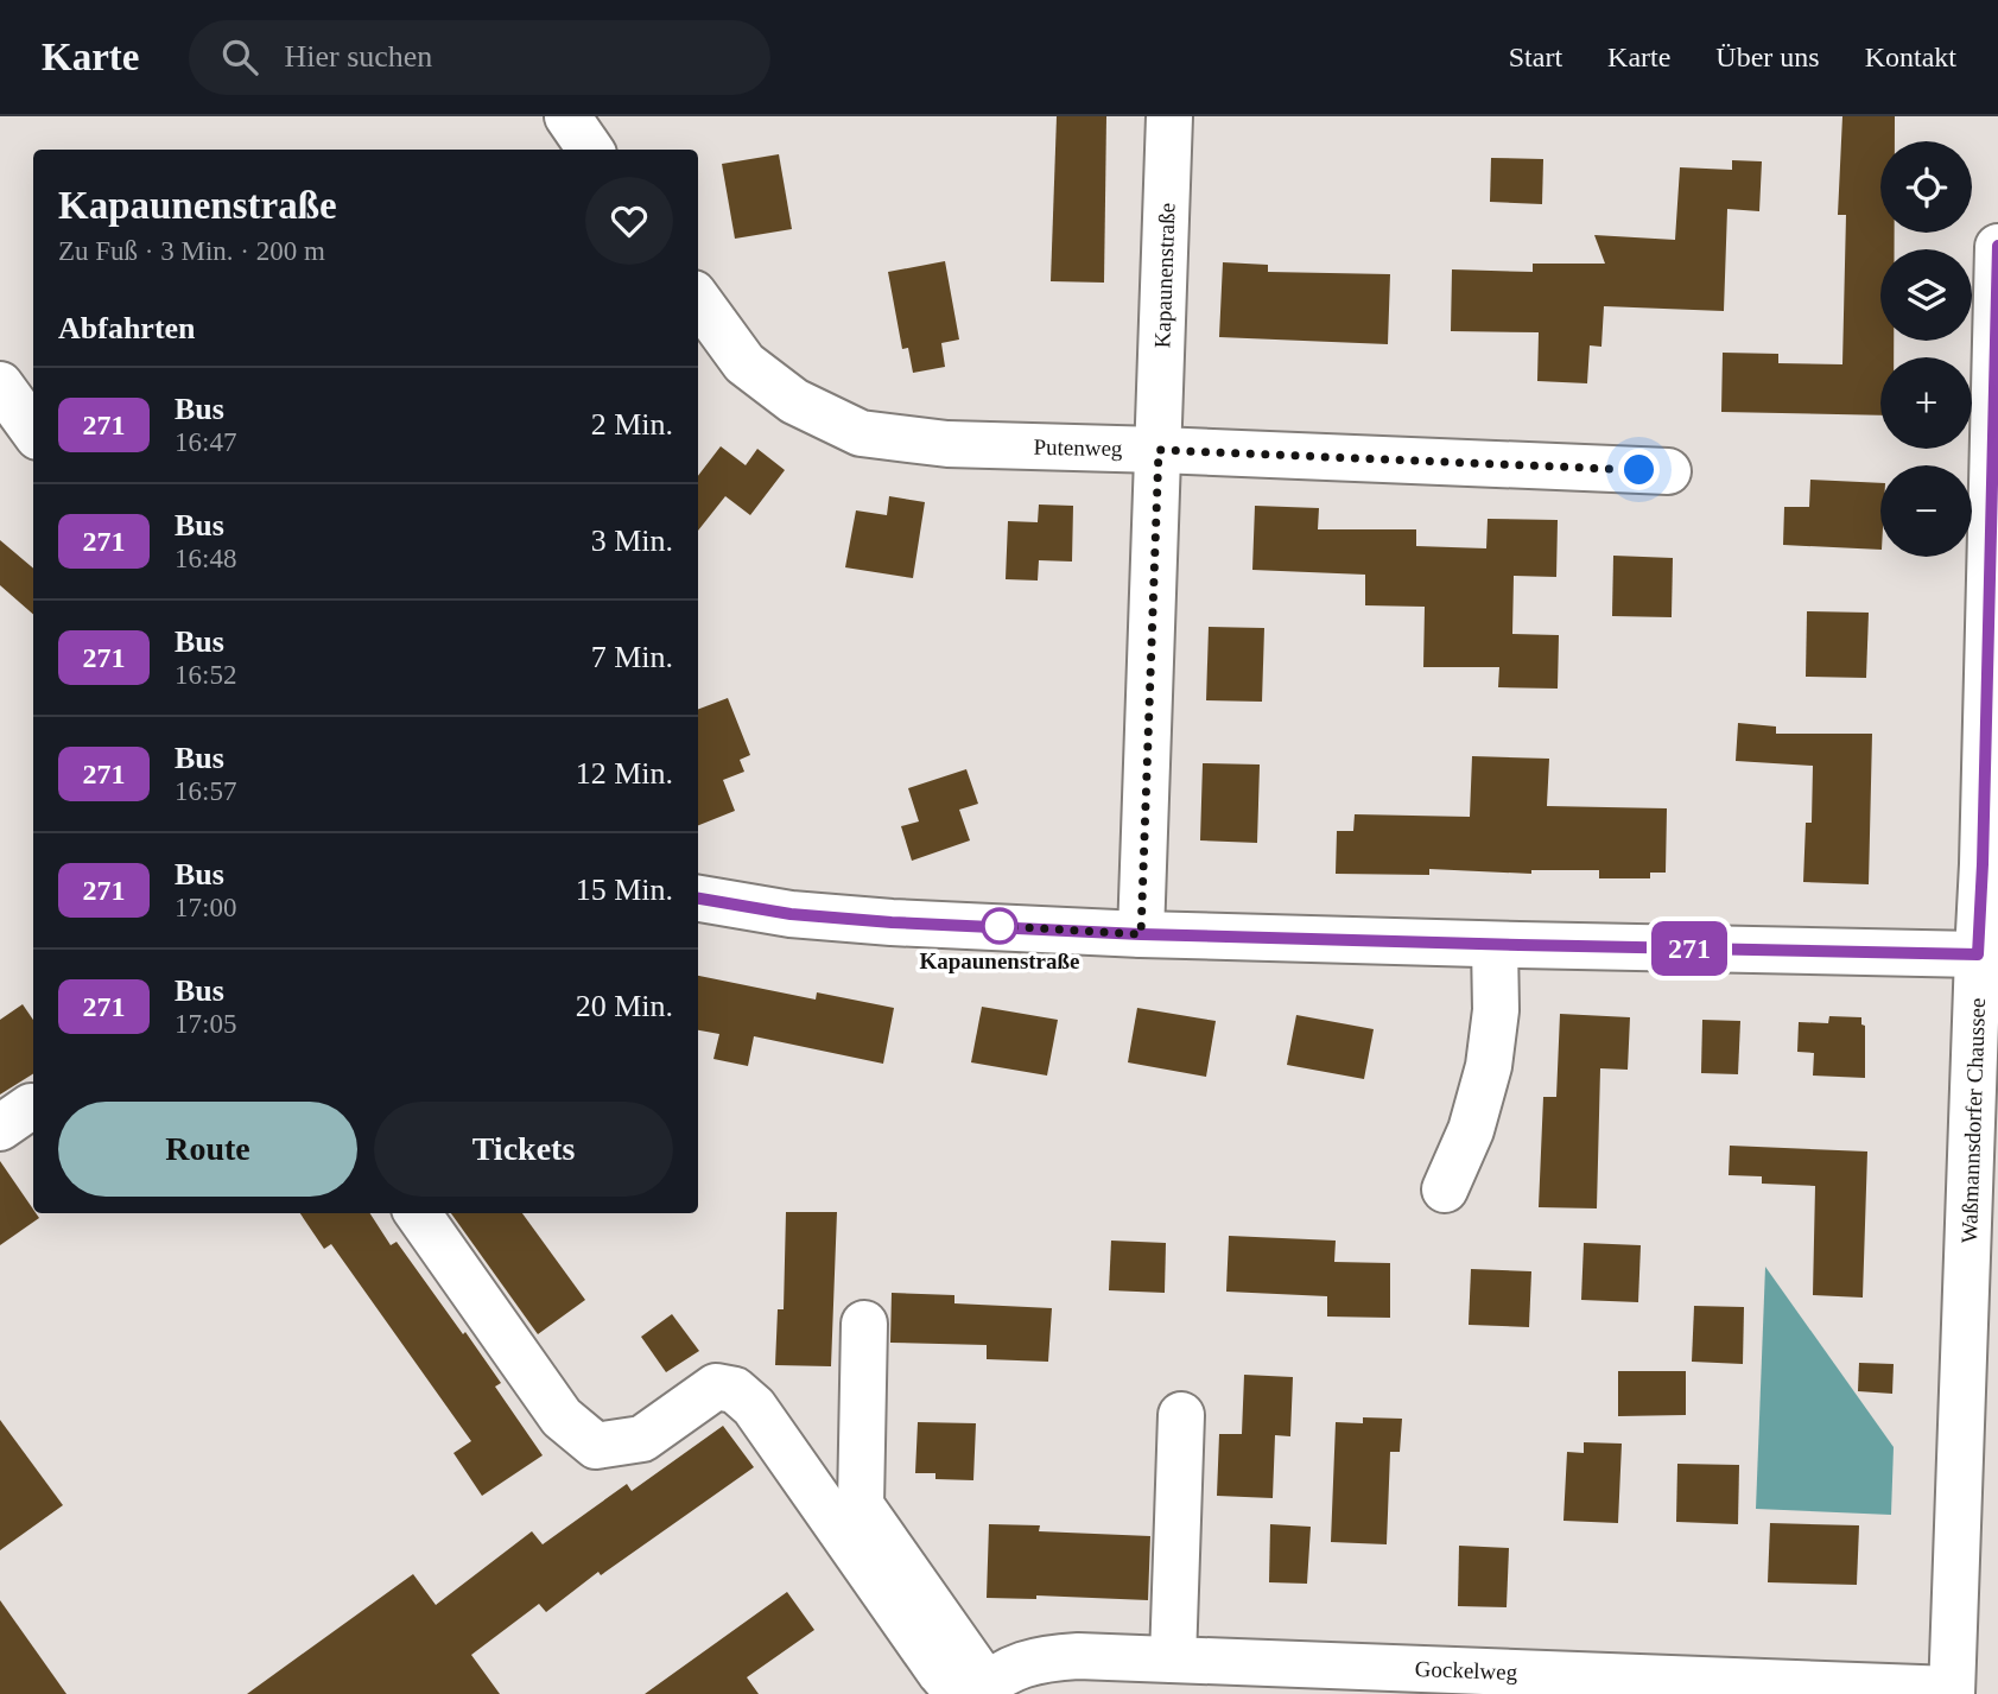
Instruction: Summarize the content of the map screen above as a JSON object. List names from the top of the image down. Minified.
{"streets":{"street":["Kapaunenstraße","Putenweg","Waßmannsdorfer Chaussee","Gockelweg"]},"crossings":[["Kapaunenstraße","Putenweg"],["Waßmannsdorfer Chaussee","Gockelweg"]],"places":["Kapaunenstraße"],"lines":["bus line 271"],"page":{"header":"Karte","search":"Hier suchen","nav":["Start","Karte","Über uns","Kontakt"],"on_map":"271","map_buttons":["+","−"],"heading":[["Kapaunenstraße","Zu Fuß · 3 Min. · 200 m"],"Abfahrten"],"list":[{"mark":"271","name":"Bus","note":"16:47","value":"2 Min."},{"mark":"271","name":"Bus","note":"16:48","value":"3 Min."},{"mark":"271","name":"Bus","note":"16:52","value":"7 Min."},{"mark":"271","name":"Bus","note":"16:57","value":"12 Min."},{"mark":"271","name":"Bus","note":"17:00","value":"15 Min."},{"mark":"271","name":"Bus","note":"17:05","value":"20 Min."}],"buttons":["Route","Tickets"]}}
